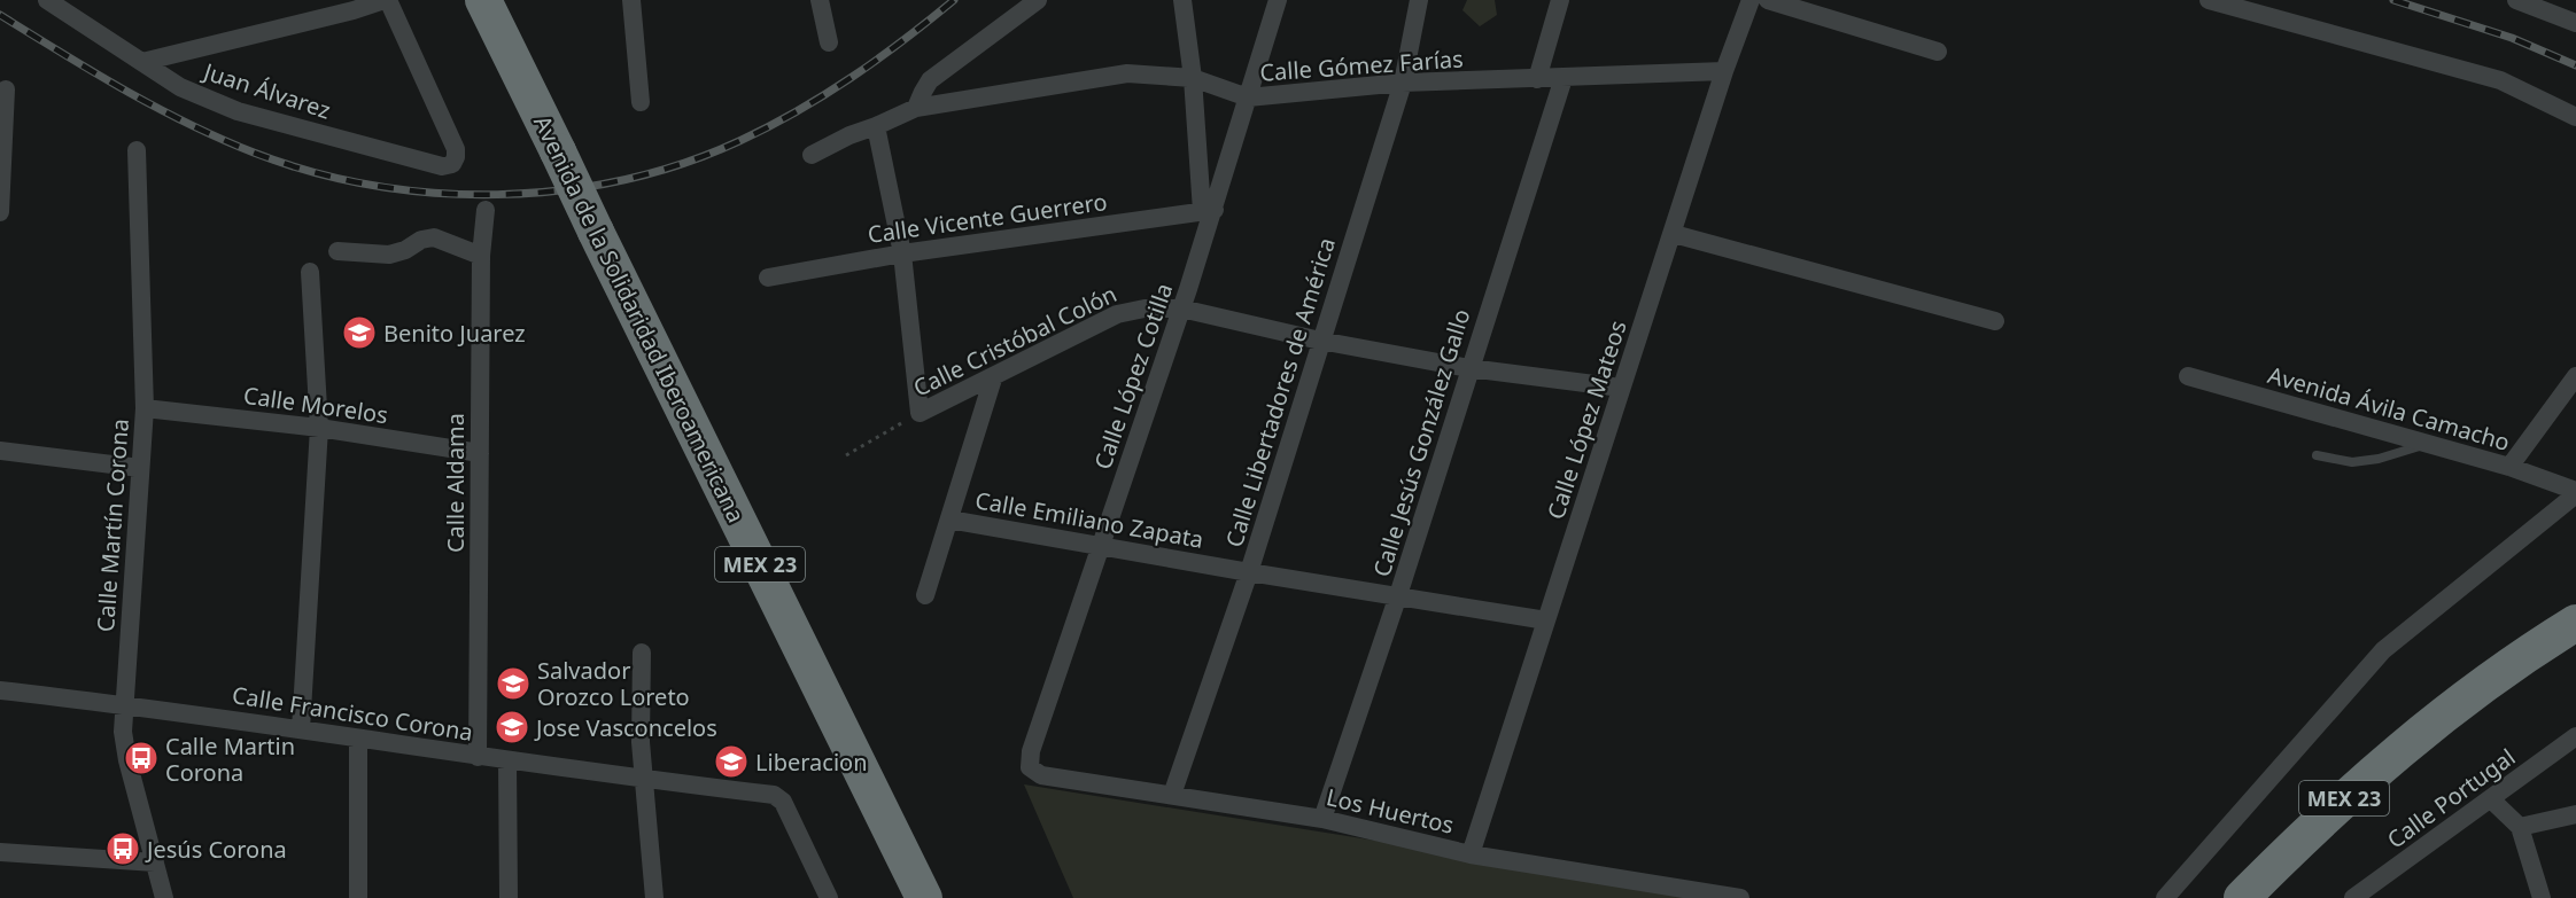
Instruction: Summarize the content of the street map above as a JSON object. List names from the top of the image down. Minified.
{"streets":{"highway":["Avenida de la Solidaridad Iberoamericana","MEX 23"],"street":["Calle Gómez Farías","Juan Álvarez","Calle Vicente Guerrero","Calle Cristóbal Colón","Calle López Cotilla","Calle Libertadores de América","Calle Morelos","Avenida Ávila Camacho","Calle López Mateos","Calle Jesús González Gallo","Calle Aldama","Calle Emiliano Zapata","Calle Martín Corona","Calle Francisco Corona","Calle Portugal","Los Huertos"]},"crossings":[["Calle Gómez Farías","Calle López Cotilla"],["Calle Gómez Farías","Calle Libertadores de América"],["Calle Gómez Farías","Calle López Mateos"],["Calle Gómez Farías","Calle Jesús González Gallo"],["Calle Vicente Guerrero","Calle López Cotilla"],["Calle Cristóbal Colón","Calle López Cotilla"],["Calle Cristóbal Colón","Calle Libertadores de América"],["Calle Cristóbal Colón","Calle López Mateos"],["Calle Cristóbal Colón","Calle Jesús González Gallo"],["Calle López Cotilla","Calle Emiliano Zapata"],["Calle López Cotilla","Los Huertos"],["Calle Libertadores de América","Calle Emiliano Zapata"],["Calle Libertadores de América","Los Huertos"],["Calle Morelos","Calle Aldama"],["Calle Morelos","Calle Martín Corona"],["Calle López Mateos","Calle Emiliano Zapata"],["Calle López Mateos","Los Huertos"],["Calle Jesús González Gallo","Calle Emiliano Zapata"],["Calle Jesús González Gallo","Los Huertos"],["Calle Aldama","Calle Francisco Corona"],["Calle Martín Corona","Calle Francisco Corona"]],"places":{"school or university":["Benito Juarez","Salvador Orozco Loreto","Jose Vasconcelos","Liberacion"],"bus stop":["Calle Martin Corona","Jesús Corona"]}}
